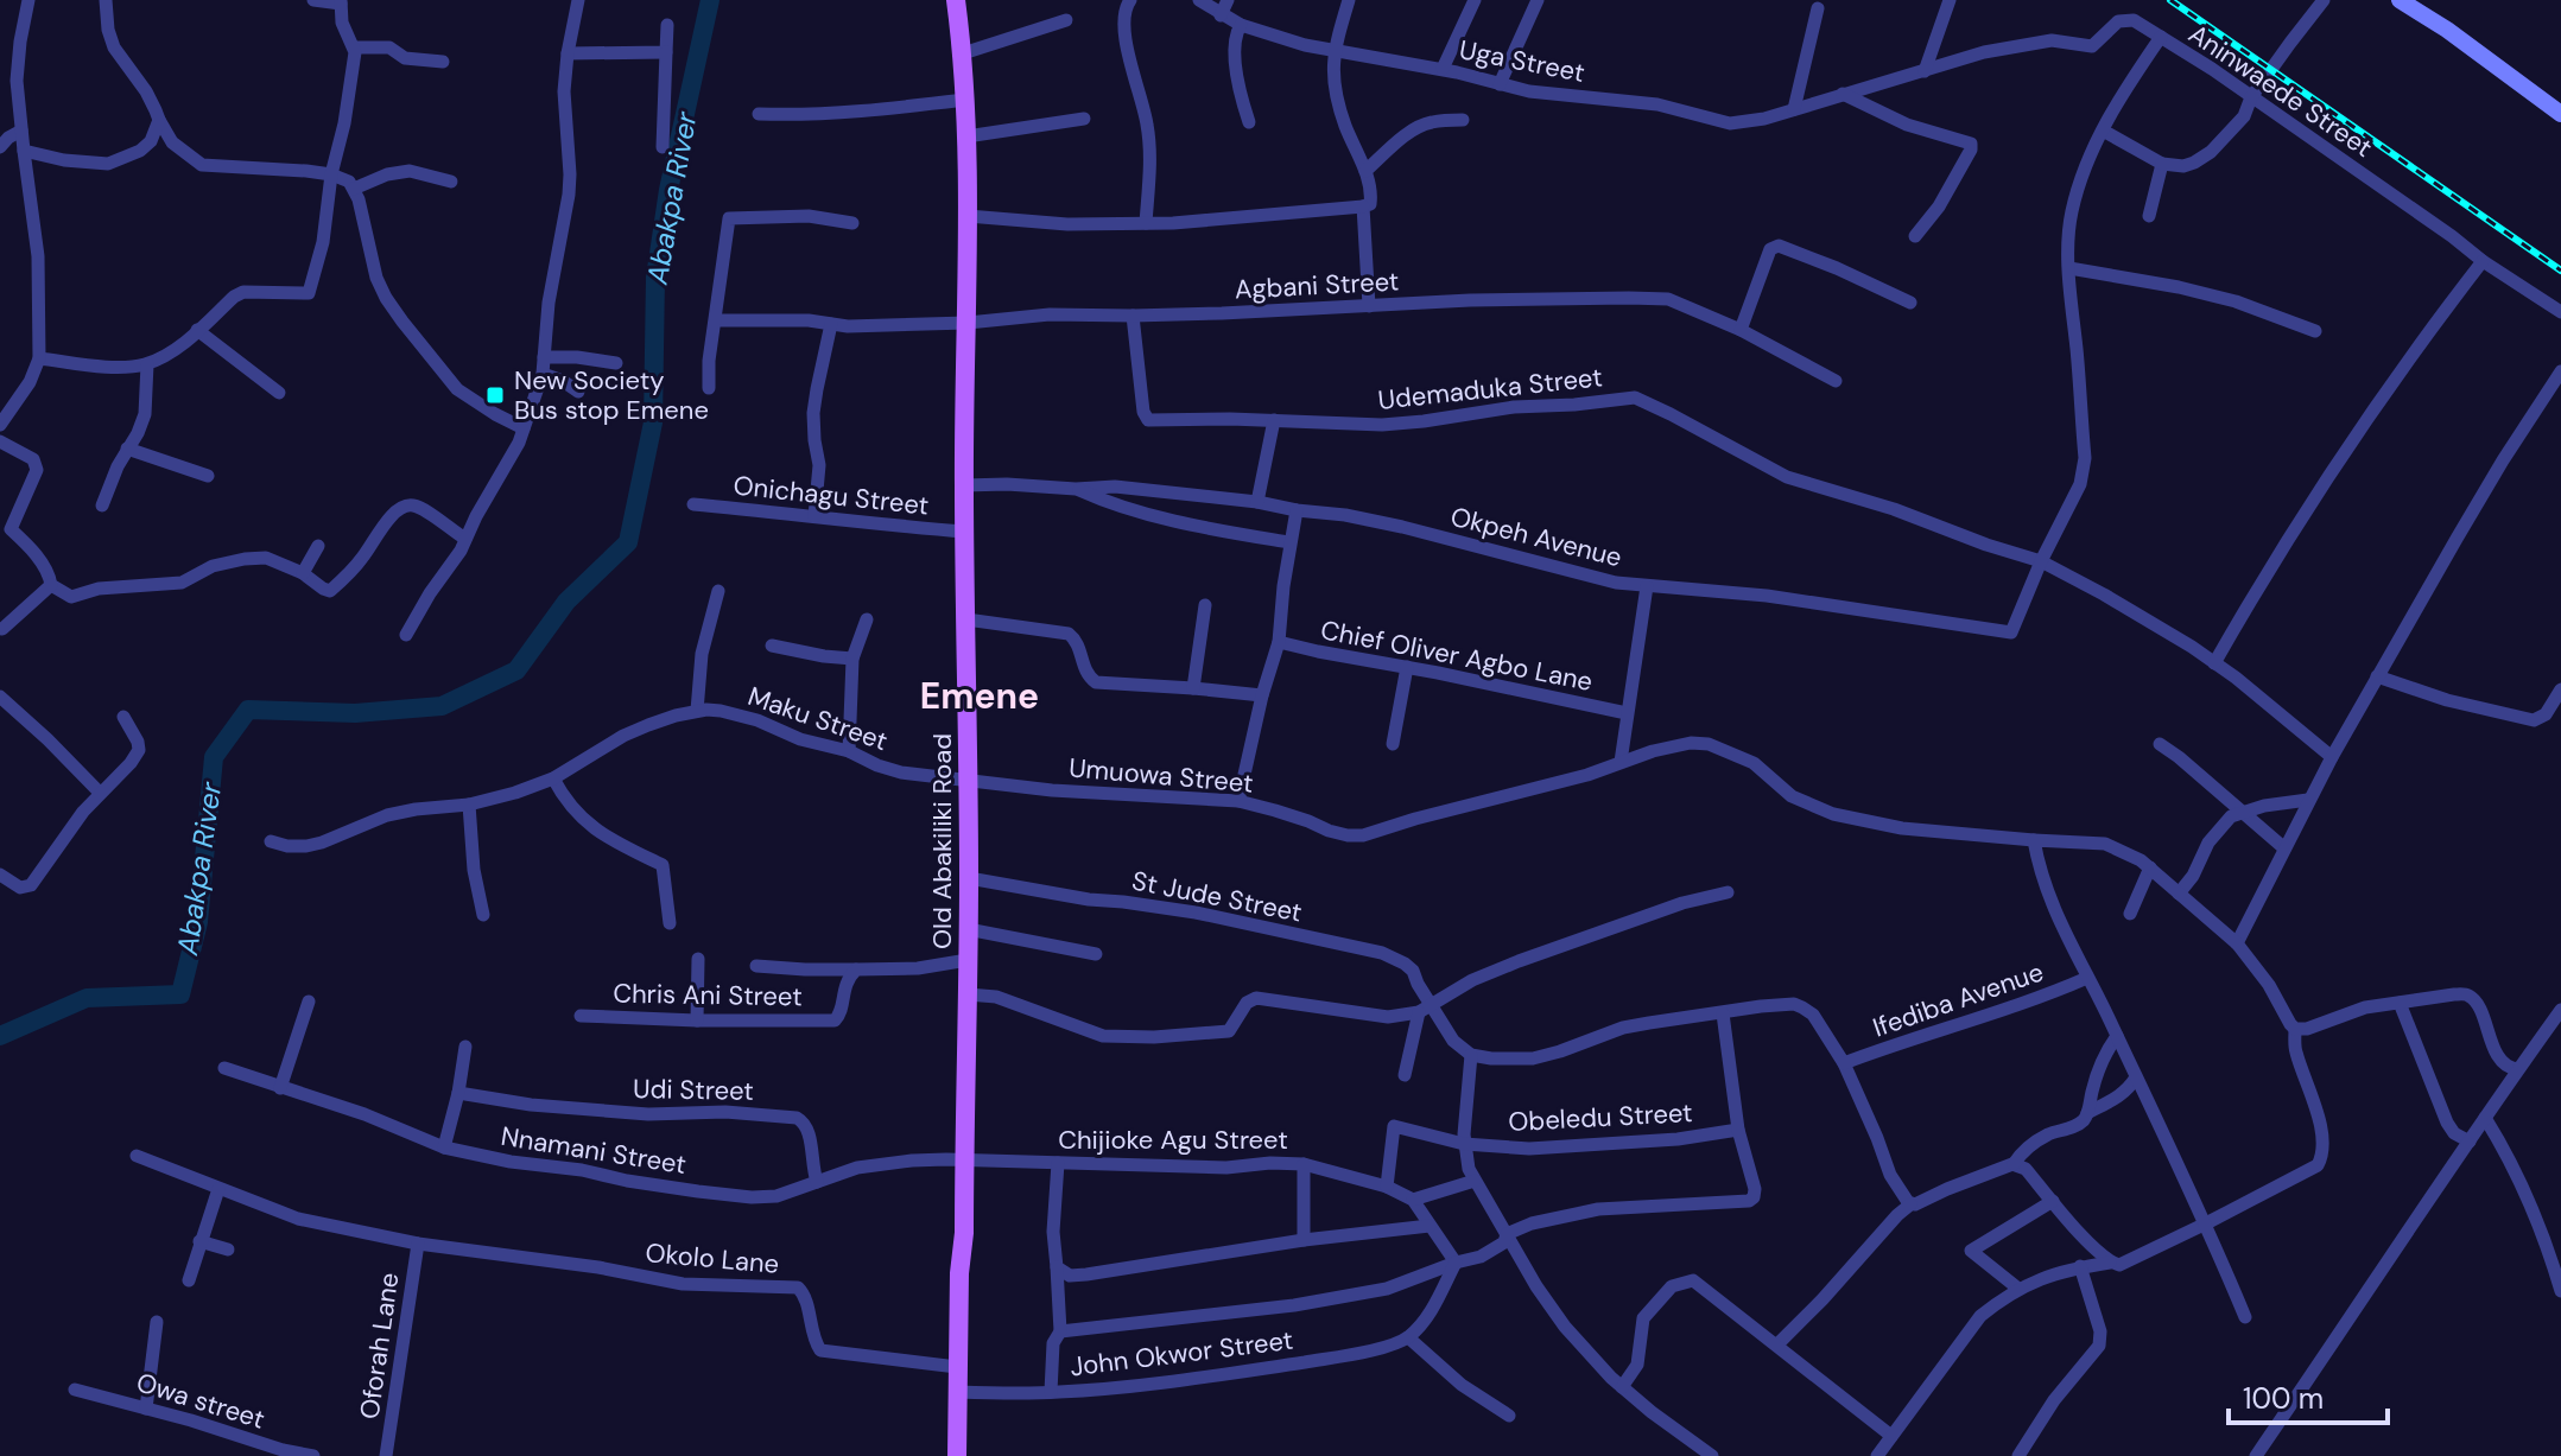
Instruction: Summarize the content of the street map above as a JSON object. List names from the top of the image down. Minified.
{"streets":{"main road":["Old Abakiliki Road"],"street":["Uga Street","Aninwaede Street","Agbani Street","Udemaduka Street","Onichagu Street","Okpeh Avenue","Chief Oliver Agbo Lane","Maku Street","Umuowa Street","St Jude Street","Chris Ani Street","Ifediba Avenue","Udi Street","Obeledu Street","Chijioke Agu Street","Nnamani Street","Okolo Lane","Oforah Lane","John Okwor Street","Owa street"]},"crossings":[["Uga Street","Aninwaede Street"],["Agbani Street","Udemaduka Street"],["Agbani Street","Old Abakiliki Road"],["Udemaduka Street","Okpeh Avenue"],["Onichagu Street","Old Abakiliki Road"],["Maku Street","Umuowa Street"],["Maku Street","Old Abakiliki Road"],["Umuowa Street","Old Abakiliki Road"],["Old Abakiliki Road","St Jude Street"],["Old Abakiliki Road","Chijioke Agu Street"],["Old Abakiliki Road","Nnamani Street"],["Old Abakiliki Road","Okolo Lane"],["Old Abakiliki Road","John Okwor Street"],["Udi Street","Nnamani Street"],["Obeledu Street","Chijioke Agu Street"],["Chijioke Agu Street","Nnamani Street"],["Okolo Lane","Oforah Lane"]],"districts":["Emene"],"water":["Abakpa River"],"places":{"transit":["New Society Bus stop Emene"]},"scale_bar":"100 m"}
